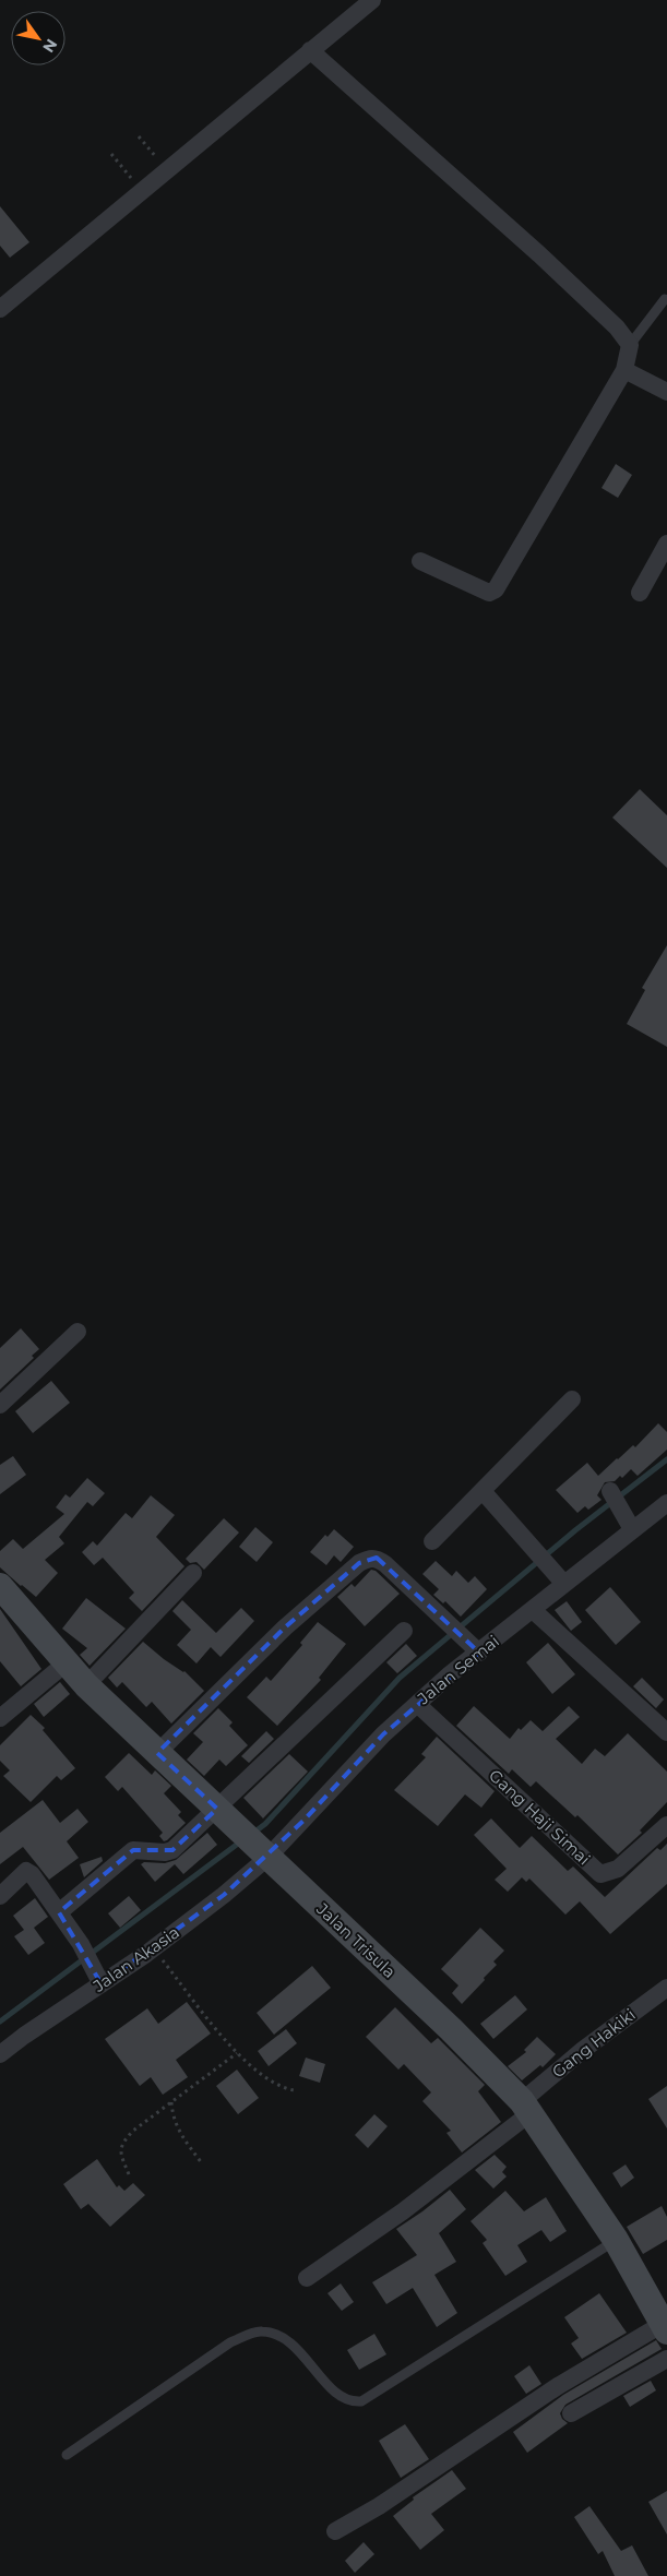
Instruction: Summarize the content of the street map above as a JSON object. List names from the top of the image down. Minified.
{"streets":{"street":["Jalan Semai","Gang Haji Simai","Jalan Trisula","Jalan Akasia","Gang Hakiki"]},"crossings":[["Jalan Semai","Gang Haji Simai"],["Jalan Semai","Jalan Trisula"],["Jalan Semai","Jalan Akasia"],["Jalan Trisula","Jalan Akasia"],["Jalan Trisula","Gang Hakiki"]],"north":"bottom right"}
